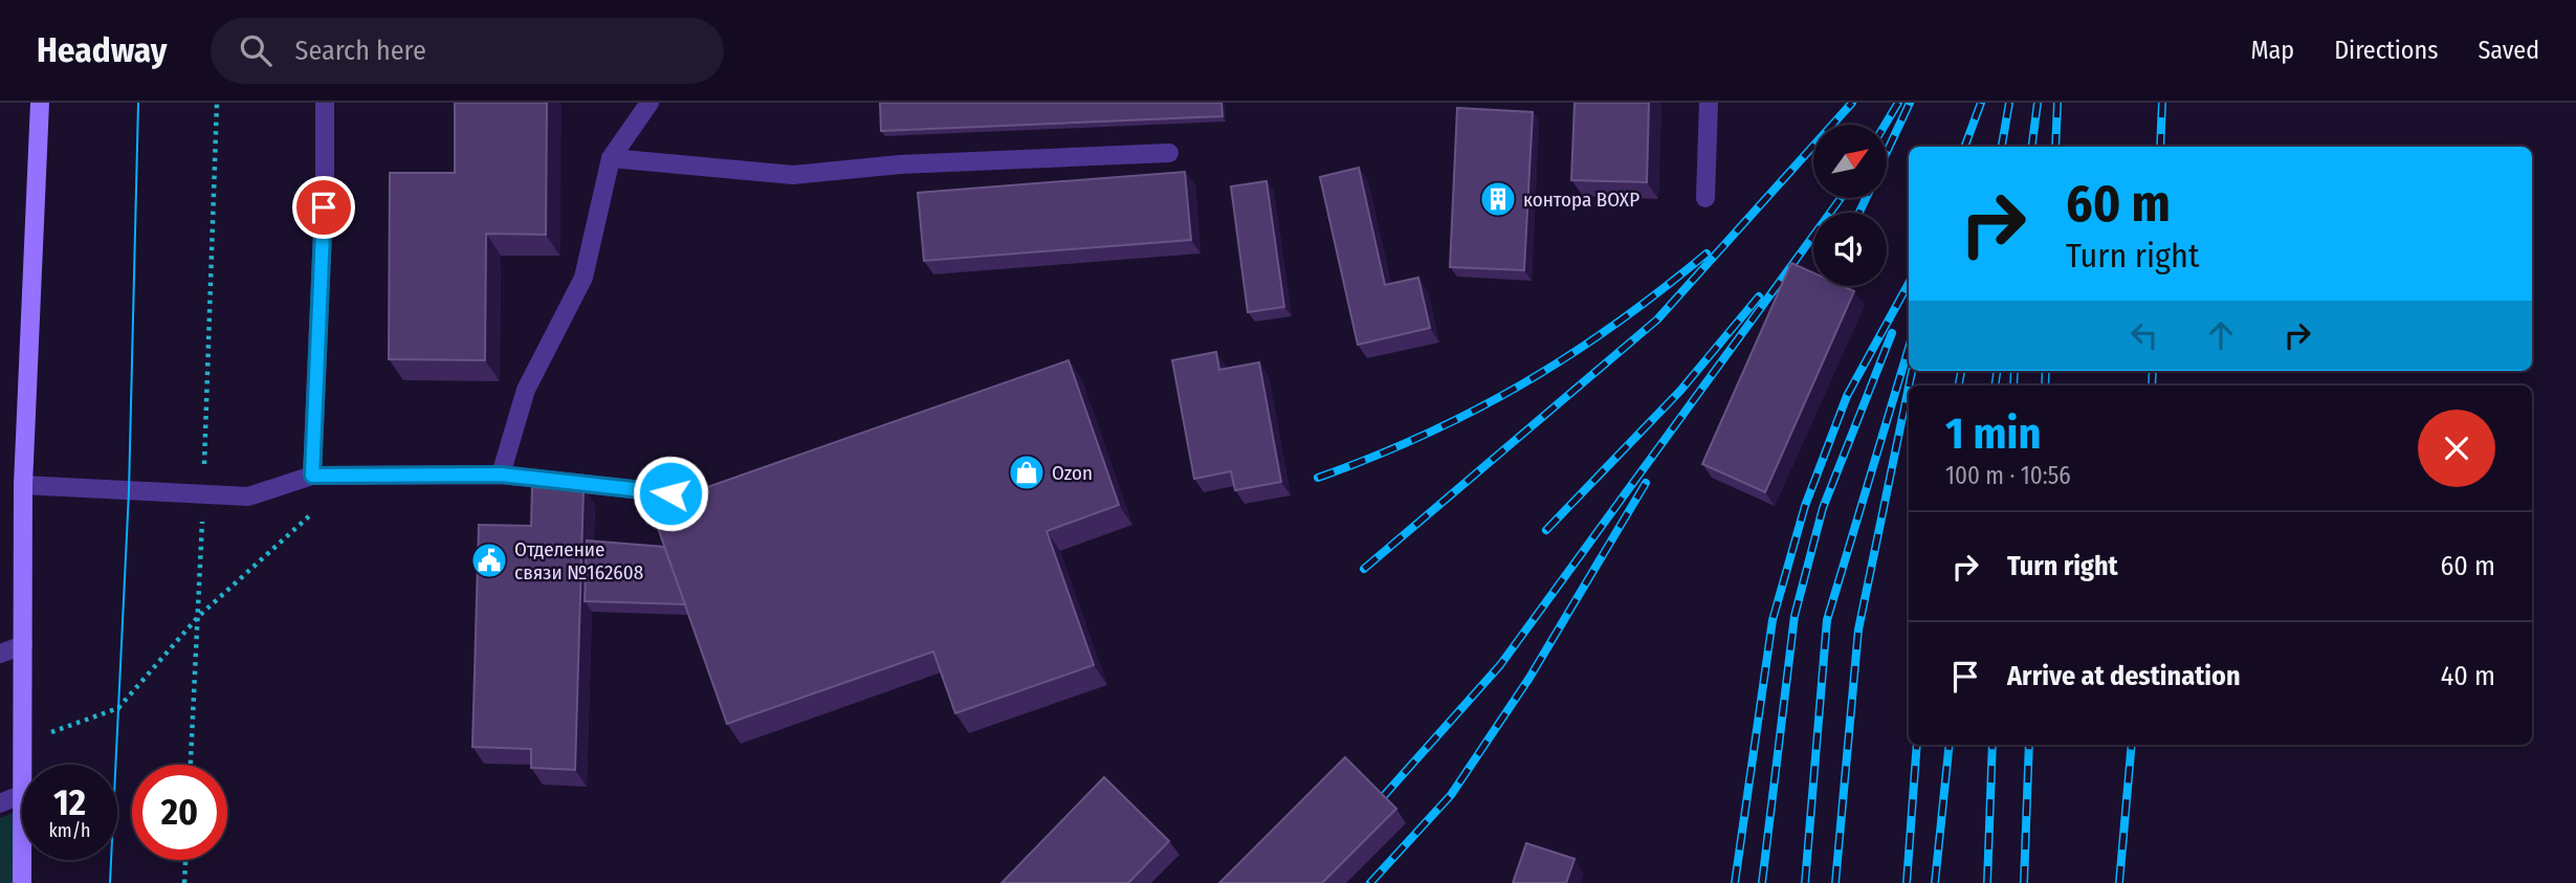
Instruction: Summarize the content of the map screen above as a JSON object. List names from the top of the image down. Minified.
{"places":{"building":["контора ВОХР"],"shop":["Ozon"],"public building":["Отделение связи №162608"]},"north":"top right","page":{"header":"Headway","search":"Search here","nav":["Map","Directions","Saved"],"turn":["60 m","Turn right"],"heading":["1 min","100 m · 10:56"],"list":[{"name":"Turn right","value":"60 m"},{"name":"Arrive at destination","value":"40 m"}],"speed":"12 km/h","limit":"20"}}
